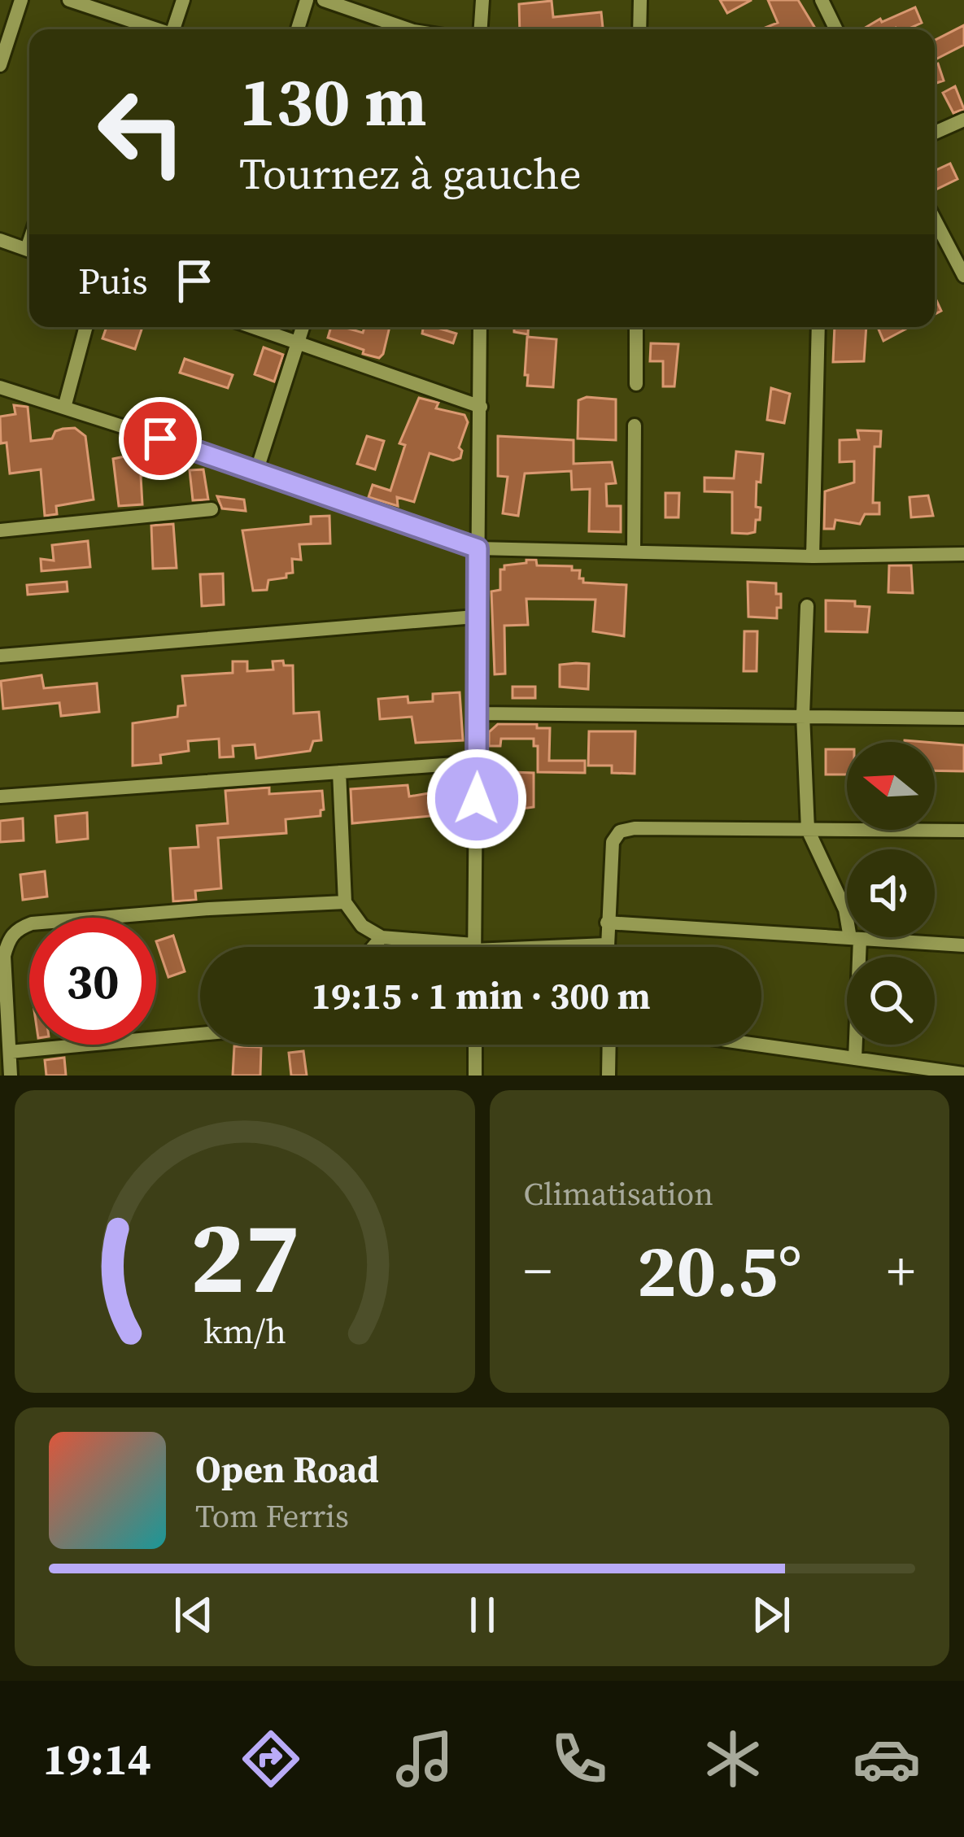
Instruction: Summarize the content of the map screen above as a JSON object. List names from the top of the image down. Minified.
{"north":"left","page":{"turn":["130 m","Tournez à gauche"],"then":"Puis","limit":"30","trip":"19:15 · 1 min · 300 m","tile":"Climatisation","heat":["−","20.5°","+"],"song":["Open Road","Tom Ferris"],"tabs":"19:14","gauge":["27","km/h"]}}
